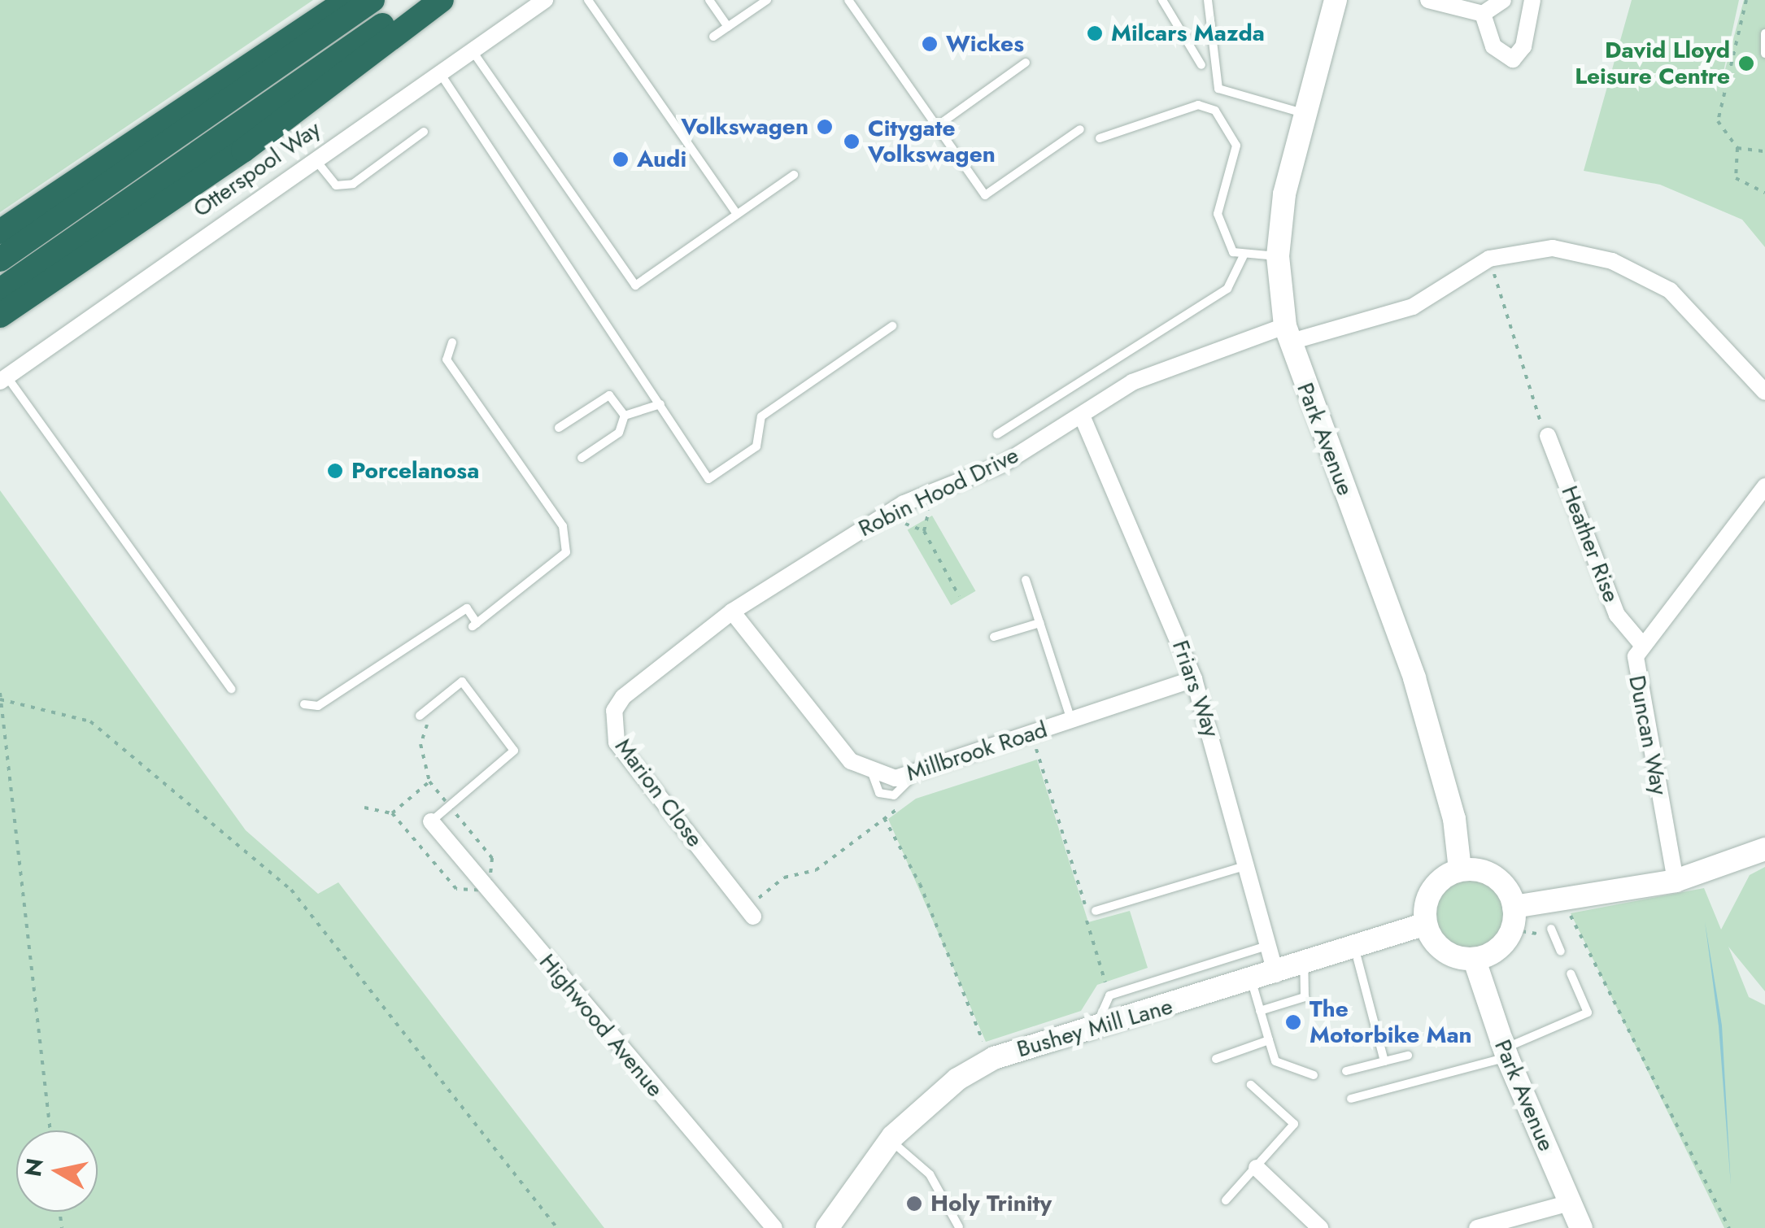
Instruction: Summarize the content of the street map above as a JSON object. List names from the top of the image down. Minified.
{"streets":{"highway":["Otterspool Way"],"street":["Park Avenue","Robin Hood Drive","Heather Rise","Friars Way","Duncan Way","Millbrook Road","Marion Close","Highwood Avenue","Bushey Mill Lane"]},"crossings":[["Park Avenue","Robin Hood Drive"],["Park Avenue","Bushey Mill Lane"],["Robin Hood Drive","Friars Way"],["Robin Hood Drive","Millbrook Road"],["Robin Hood Drive","Marion Close"],["Heather Rise","Duncan Way"],["Friars Way","Millbrook Road"],["Friars Way","Bushey Mill Lane"],["Millbrook Road","Marion Close"]],"places":["Milcars Mazda","Wickes","David Lloyd Leisure Centre","Volkswagen","Citygate Volkswagen","Audi","Porcelanosa","The Motorbike Man","Holy Trinity"],"north":"left"}
